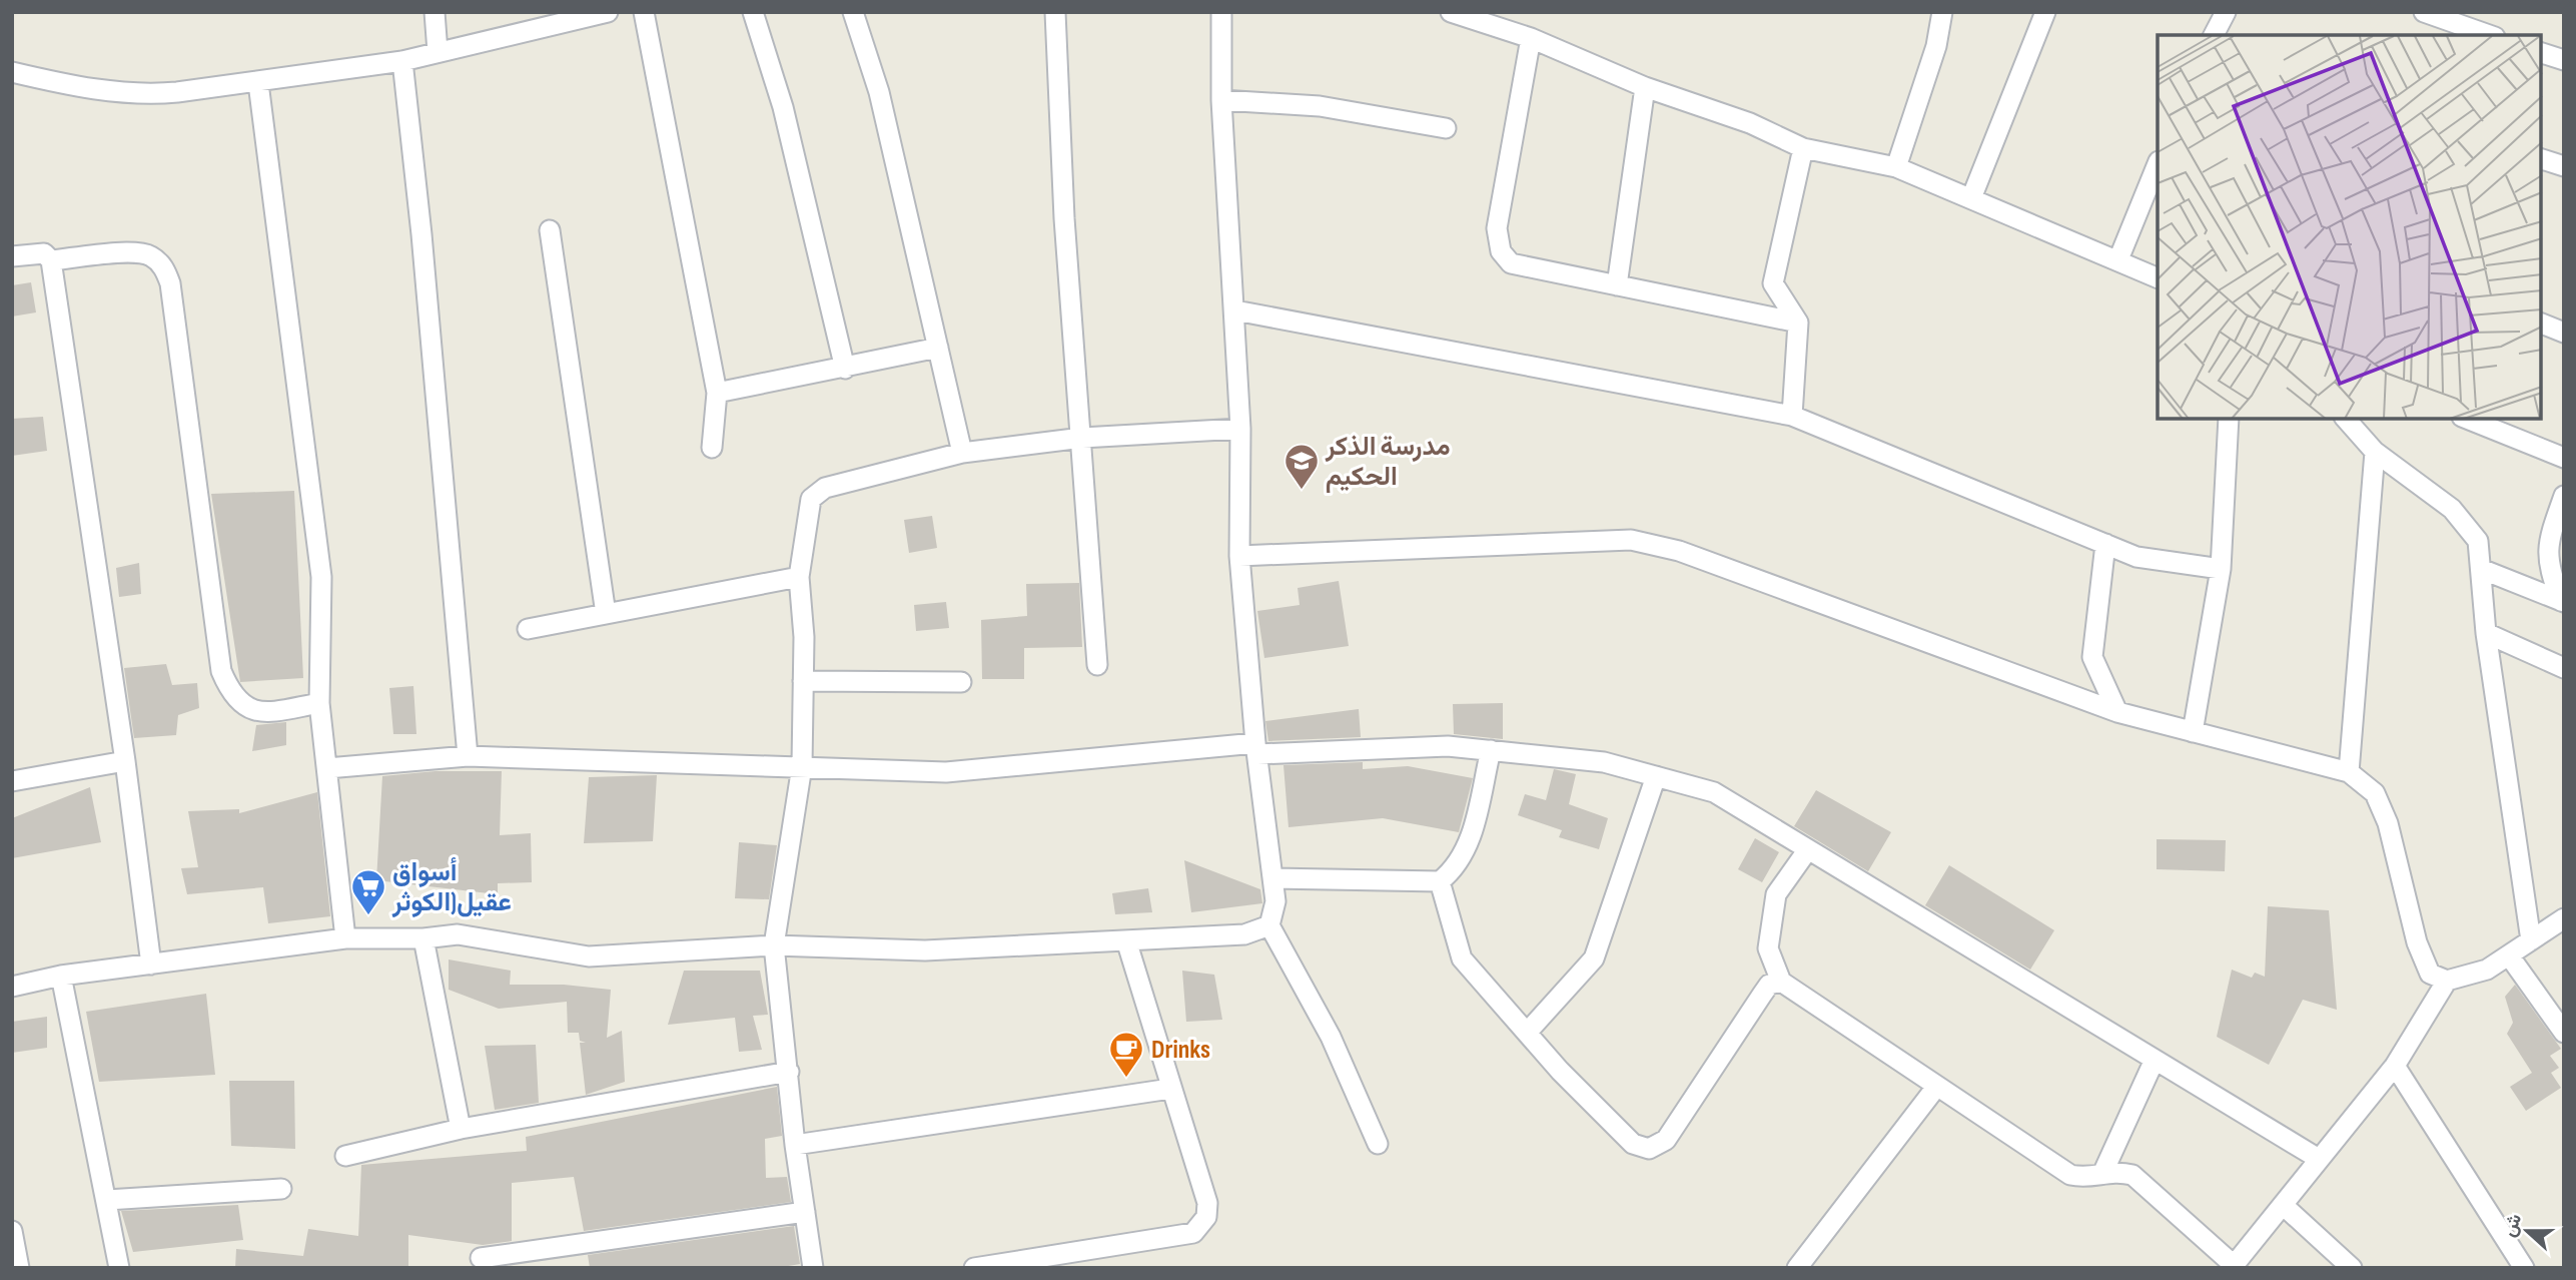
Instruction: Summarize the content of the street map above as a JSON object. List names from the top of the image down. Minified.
{"places":{"school or university":["مدرسة الذكر الحكيم"],"supermarket":["أسواق عقيل(الكوثر"],"cafe":["Drinks"]},"north":"left"}
